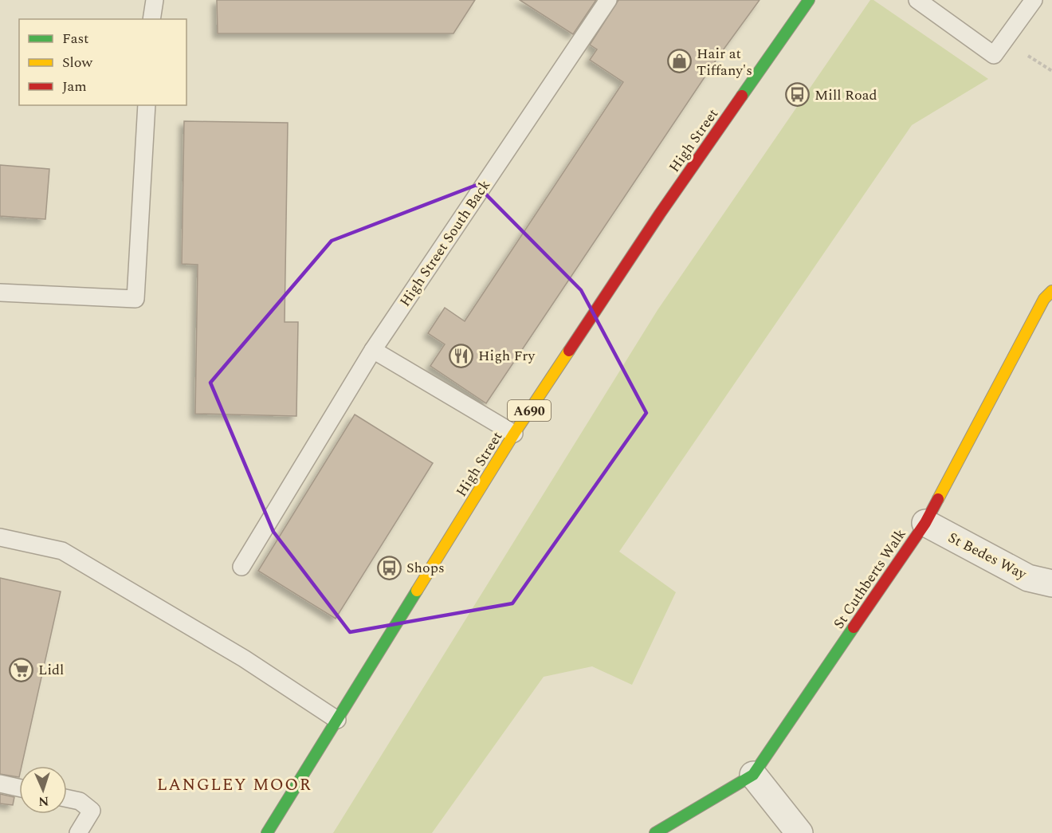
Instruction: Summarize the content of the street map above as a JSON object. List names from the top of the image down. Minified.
{"streets":{"main road":["High Street","A690","St Cuthberts Walk"],"street":["St Bedes Way"],"lane":["High Street South Back"]},"crossings":[["St Bedes Way","St Cuthberts Walk"]],"districts":["LANGLEY MOOR"],"places":{"shop":["Hair at Tiffany's"],"bus stop":["Mill Road","Shops"],"restaurant":["High Fry"],"supermarket":["Lidl"]},"legend":["Fast","Slow","Jam"],"north":"bottom"}
